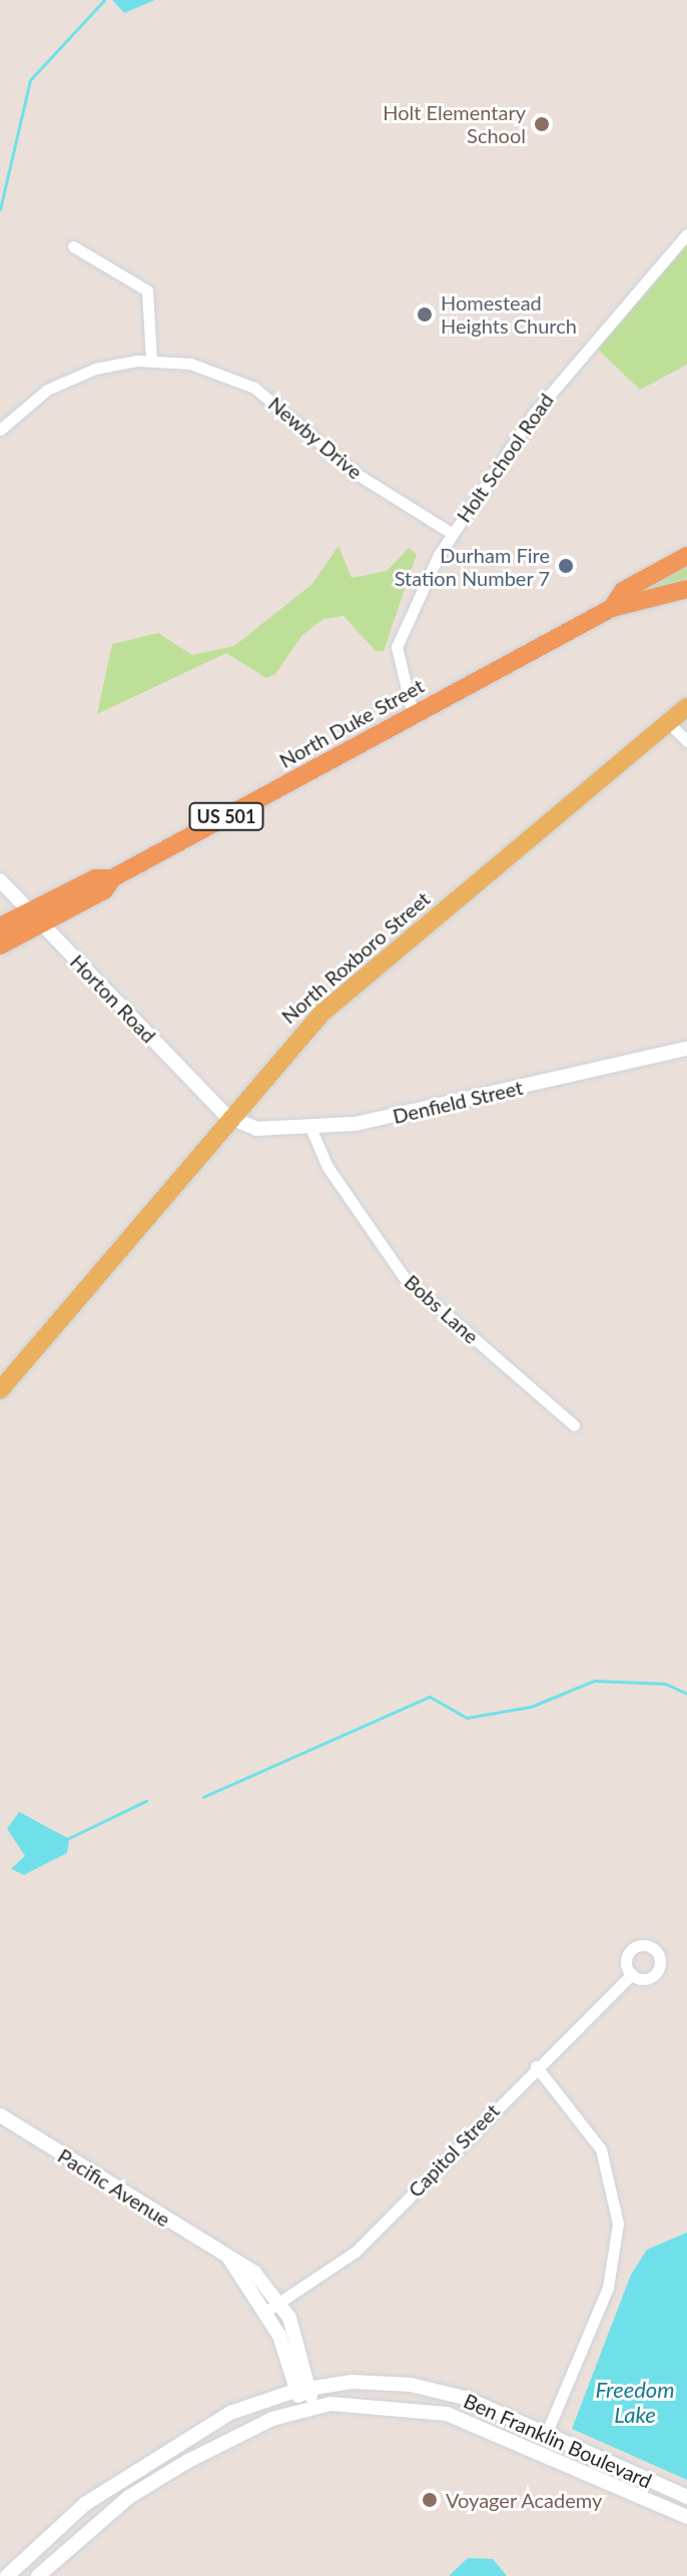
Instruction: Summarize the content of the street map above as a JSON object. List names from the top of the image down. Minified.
{"streets":{"highway":["North Duke Street","US 501"],"main road":["North Roxboro Street"],"street":["Newby Drive","Holt School Road","Horton Road","Denfield Street","Bobs Lane","Capitol Street","Pacific Avenue","Ben Franklin Boulevard"]},"crossings":[["Newby Drive","Holt School Road"],["Holt School Road","North Duke Street"],["North Duke Street","Horton Road"],["North Roxboro Street","Horton Road"],["North Roxboro Street","Denfield Street"],["Horton Road","Denfield Street"],["Denfield Street","Bobs Lane"],["Capitol Street","Pacific Avenue"],["Pacific Avenue","Ben Franklin Boulevard"]],"water":["Freedom Lake"],"places":["Holt Elementary School","Homestead Heights Church","Durham Fire Station Number 7","Voyager Academy"]}
